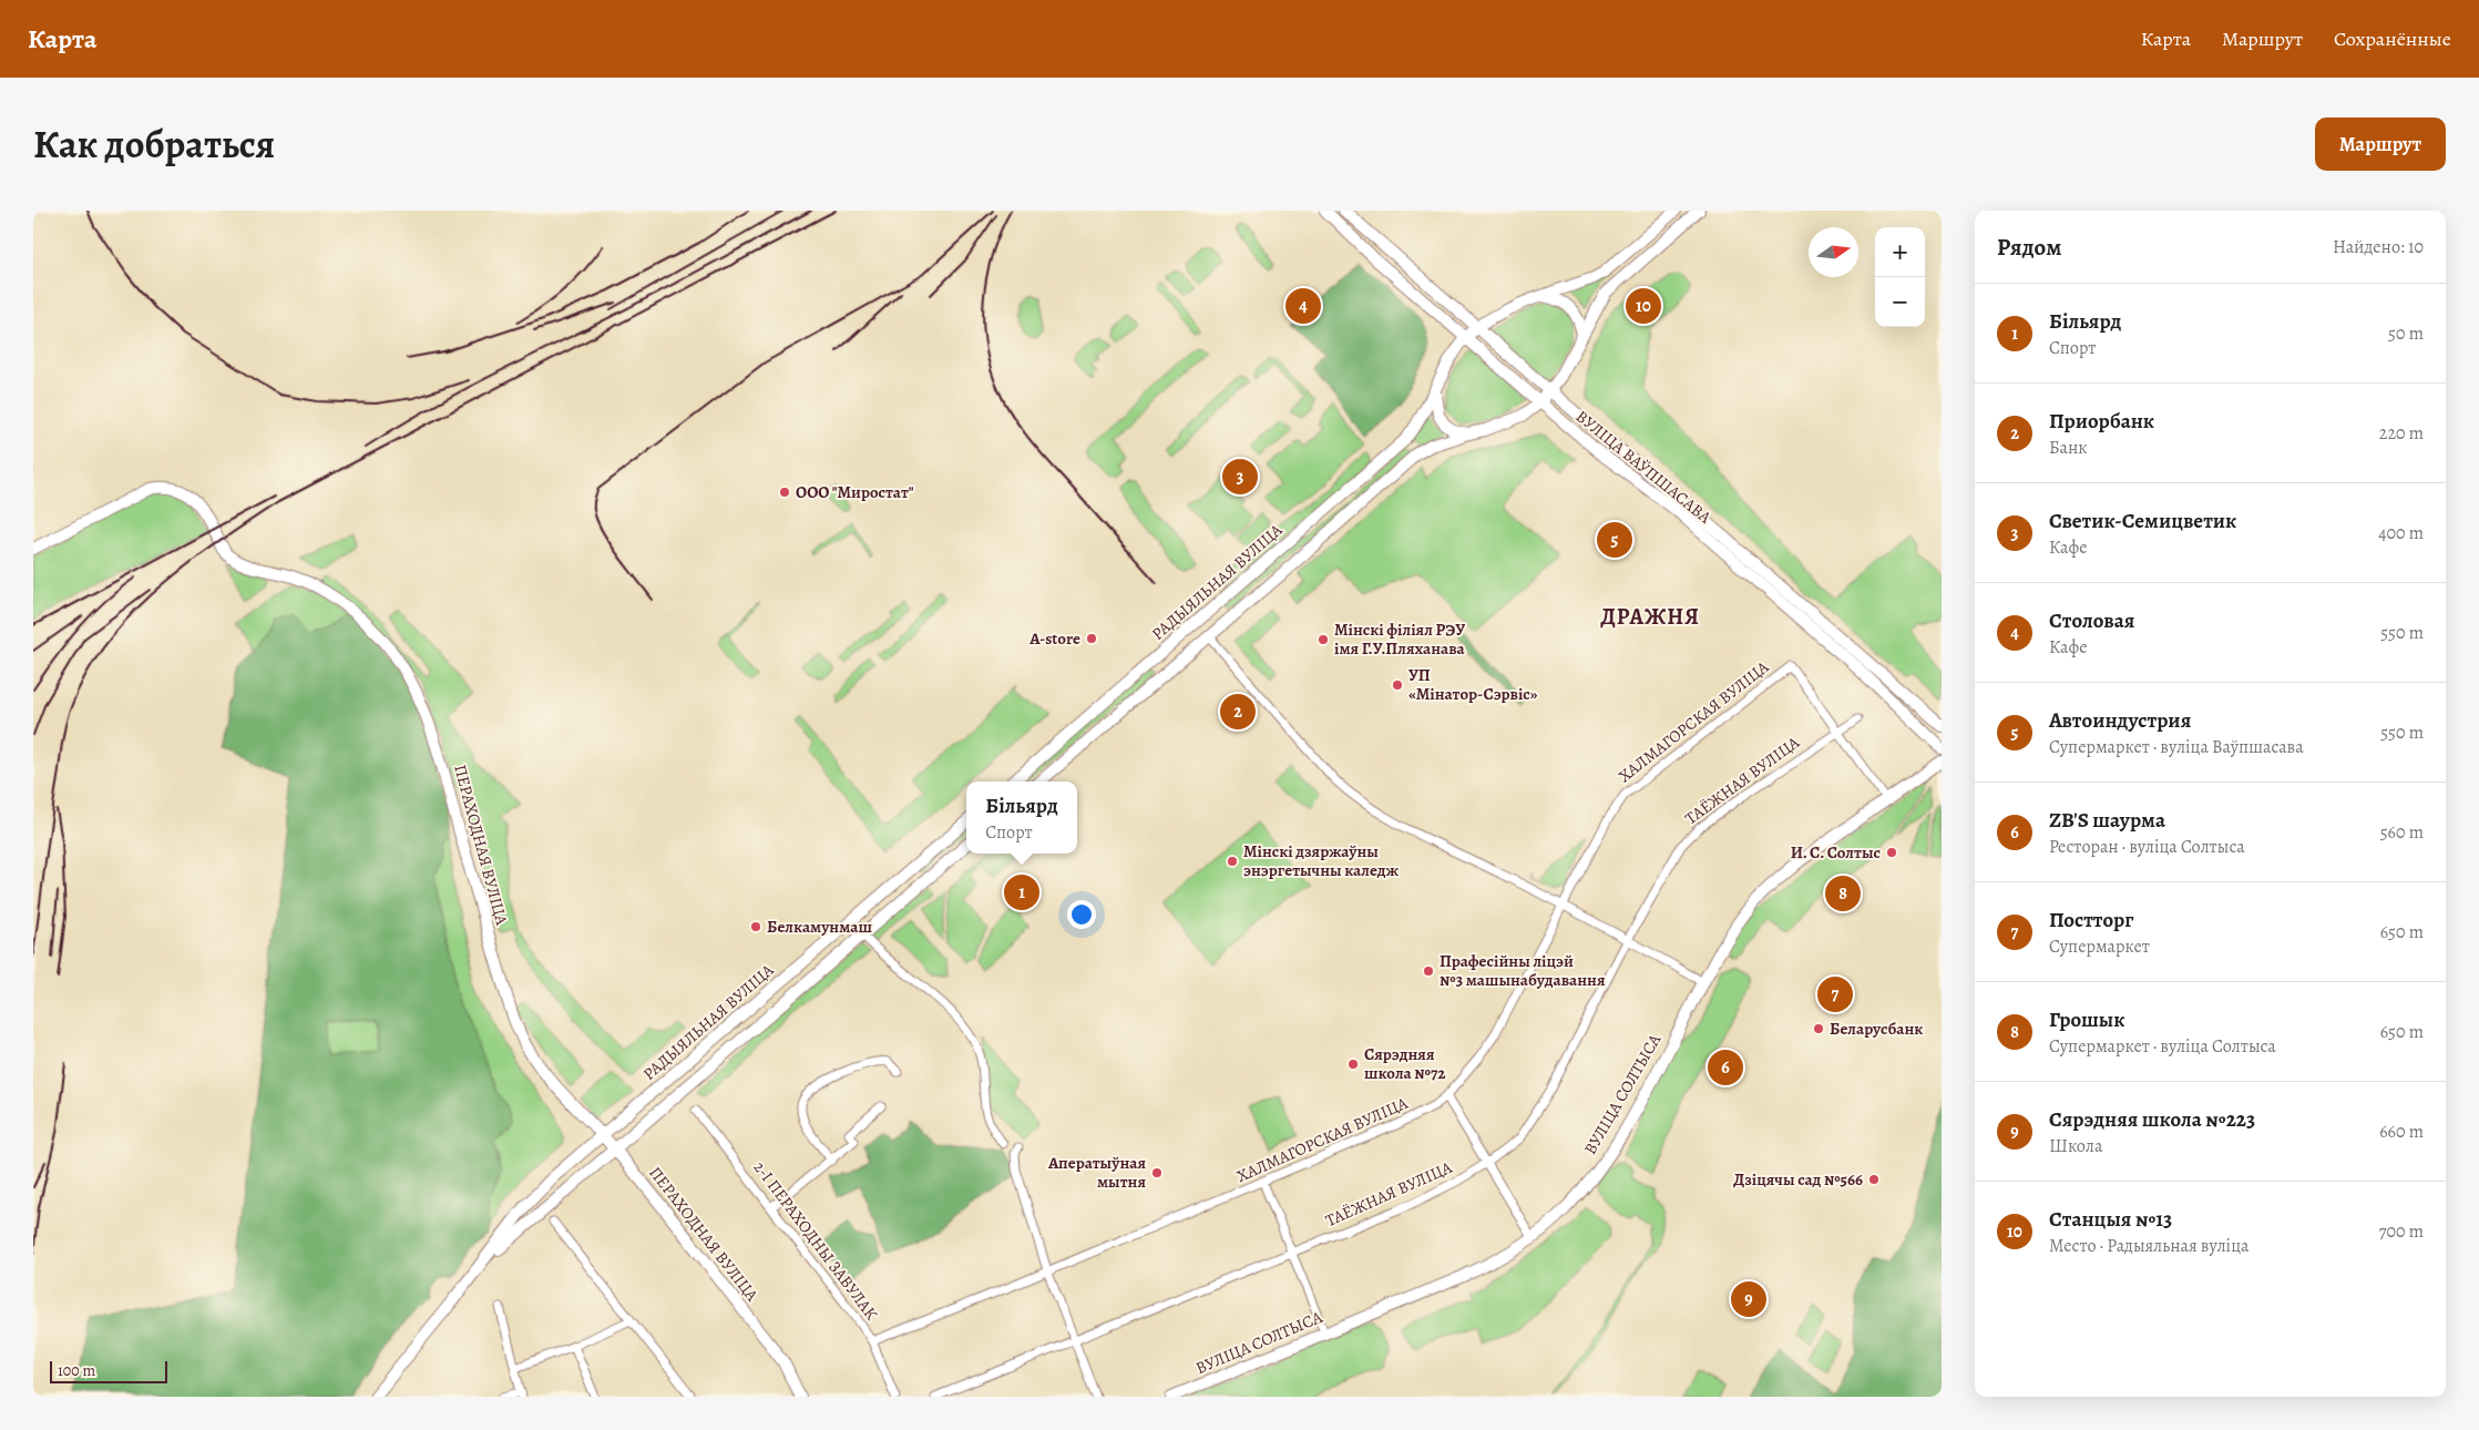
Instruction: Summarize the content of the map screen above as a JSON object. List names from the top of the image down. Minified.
{"streets":{"main road":["ВУЛІЦА ВАЎПШАСАВА","РАДЫЯЛЬНАЯ ВУЛІЦА","ПЕРАХОДНАЯ ВУЛІЦА","ВУЛІЦА СОЛТЫСА"],"street":["ХАЛМАГОРСКАЯ ВУЛІЦА","ТАЁЖНАЯ ВУЛІЦА","2-І ПЕРАХОДНЫ ЗАВУЛАК"]},"crossings":[["ВУЛІЦА ВАЎПШАСАВА","РАДЫЯЛЬНАЯ ВУЛІЦА"],["РАДЫЯЛЬНАЯ ВУЛІЦА","ПЕРАХОДНАЯ ВУЛІЦА"],["ХАЛМАГОРСКАЯ ВУЛІЦА","ТАЁЖНАЯ ВУЛІЦА"],["ХАЛМАГОРСКАЯ ВУЛІЦА","2-І ПЕРАХОДНЫ ЗАВУЛАК"]],"districts":["ДРАЖНЯ"],"places":["ООО \"Миростат\"","А-store","Мінскі філіял РЭУ імя Г.У.Пляханава","УП «Мінатор-Сэрвіс»","И. С. Солтыс","Мінскі дзяржаўны энэргетычны каледж","Белкамунмаш","Прафесійны ліцэй №3 машынабудавання","Беларусбанк","Сярэдняя школа №72","Аператыўная мытня","Дзіцячы сад №566"],"scale_bar":"100 m","north":"right","page":{"header":"Карта","nav":["Карта","Маршрут","Сохранённые"],"title":"Как добраться","buttons":"Маршрут","heading":["Рядом","Найдено: 10"],"map_buttons":["+","−"],"list":[{"mark":"1","name":"Більярд","note":"Спорт","value":"50 m"},{"mark":"2","name":"Приорбанк","note":"Банк","value":"220 m"},{"mark":"3","name":"Светик-Семицветик","note":"Кафе","value":"400 m"},{"mark":"4","name":"Столовая","note":"Кафе","value":"550 m"},{"mark":"5","name":"Автоиндустрия","note":"Супермаркет · вуліца Ваўпшасава","value":"550 m"},{"mark":"6","name":"ZB'S шаурма","note":"Ресторан · вуліца Солтыса","value":"560 m"},{"mark":"7","name":"Постторг","note":"Супермаркет","value":"650 m"},{"mark":"8","name":"Грошык","note":"Супермаркет · вуліца Солтыса","value":"650 m"},{"mark":"9","name":"Сярэдняя школа №223","note":"Школа","value":"660 m"},{"mark":"10","name":"Станцыя №13","note":"Место · Радыяльная вуліца","value":"700 m"}],"pins":["4","10","3","5","2","1","8","7","6","9"],"popup":["Більярд","Спорт"],"scale":"100 m"}}
